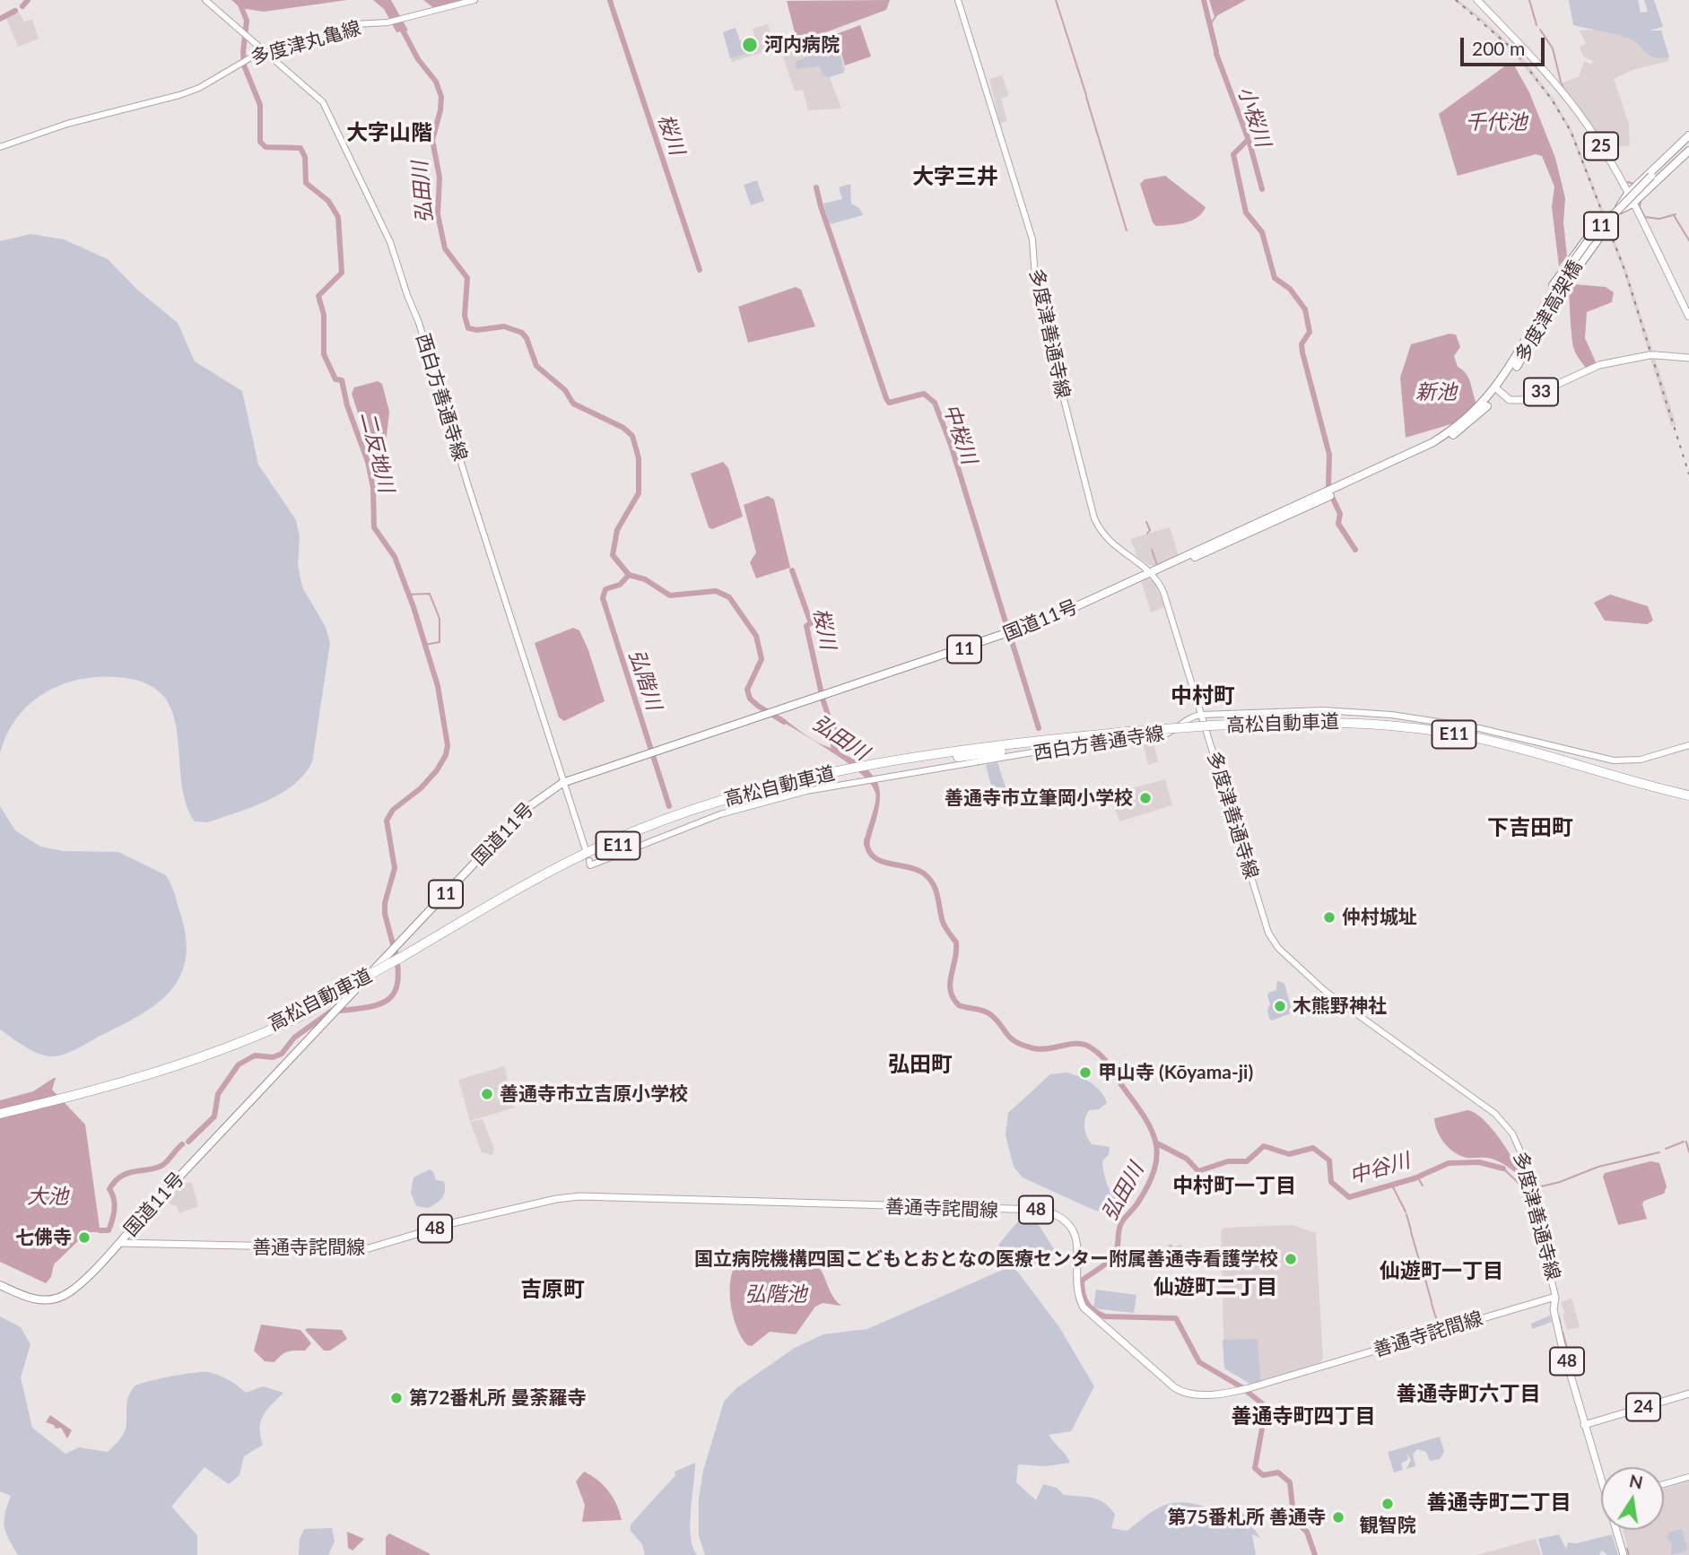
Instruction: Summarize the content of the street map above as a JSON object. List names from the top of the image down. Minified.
{"streets":{"highway":["11","多度津高架橋","国道11号","高松自動車道","E11"],"main road":["多度津丸亀線","25","多度津善通寺線","33","西白方善通寺線","善通寺詫間線","48","24"]},"crossings":[["多度津丸亀線","西白方善通寺線"],["11","多度津高架橋"],["多度津高架橋","33"],["多度津高架橋","国道11号"],["多度津善通寺線","西白方善通寺線"],["多度津善通寺線","国道11号"],["多度津善通寺線","善通寺詫間線"],["多度津善通寺線","48"],["33","国道11号"],["西白方善通寺線","国道11号"],["西白方善通寺線","高松自動車道"],["国道11号","善通寺詫間線"],["善通寺詫間線","48"],["48","24"]],"districts":["大字山階","大字三井","中村町","下吉田町","弘田町","中村町一丁目","仙遊町一丁目","仙遊町二丁目","吉原町","善通寺町六丁目","善通寺町四丁目","善通寺町二丁目"],"water":["小桜川","千代池","桜川","弘田川","新池","中桜川","二反地川","弘階川","中谷川","大池","弘階池"],"places":["河内病院","善通寺市立筆岡小学校","仲村城址","木熊野神社","甲山寺 (Kōyama-ji)","善通寺市立吉原小学校","七佛寺","国立病院機構四国こどもとおとなの医療センター附属善通寺看護学校","第72番札所 曼荼羅寺","観智院","第75番札所 善通寺"],"scale_bar":"200 m","north":"top"}
